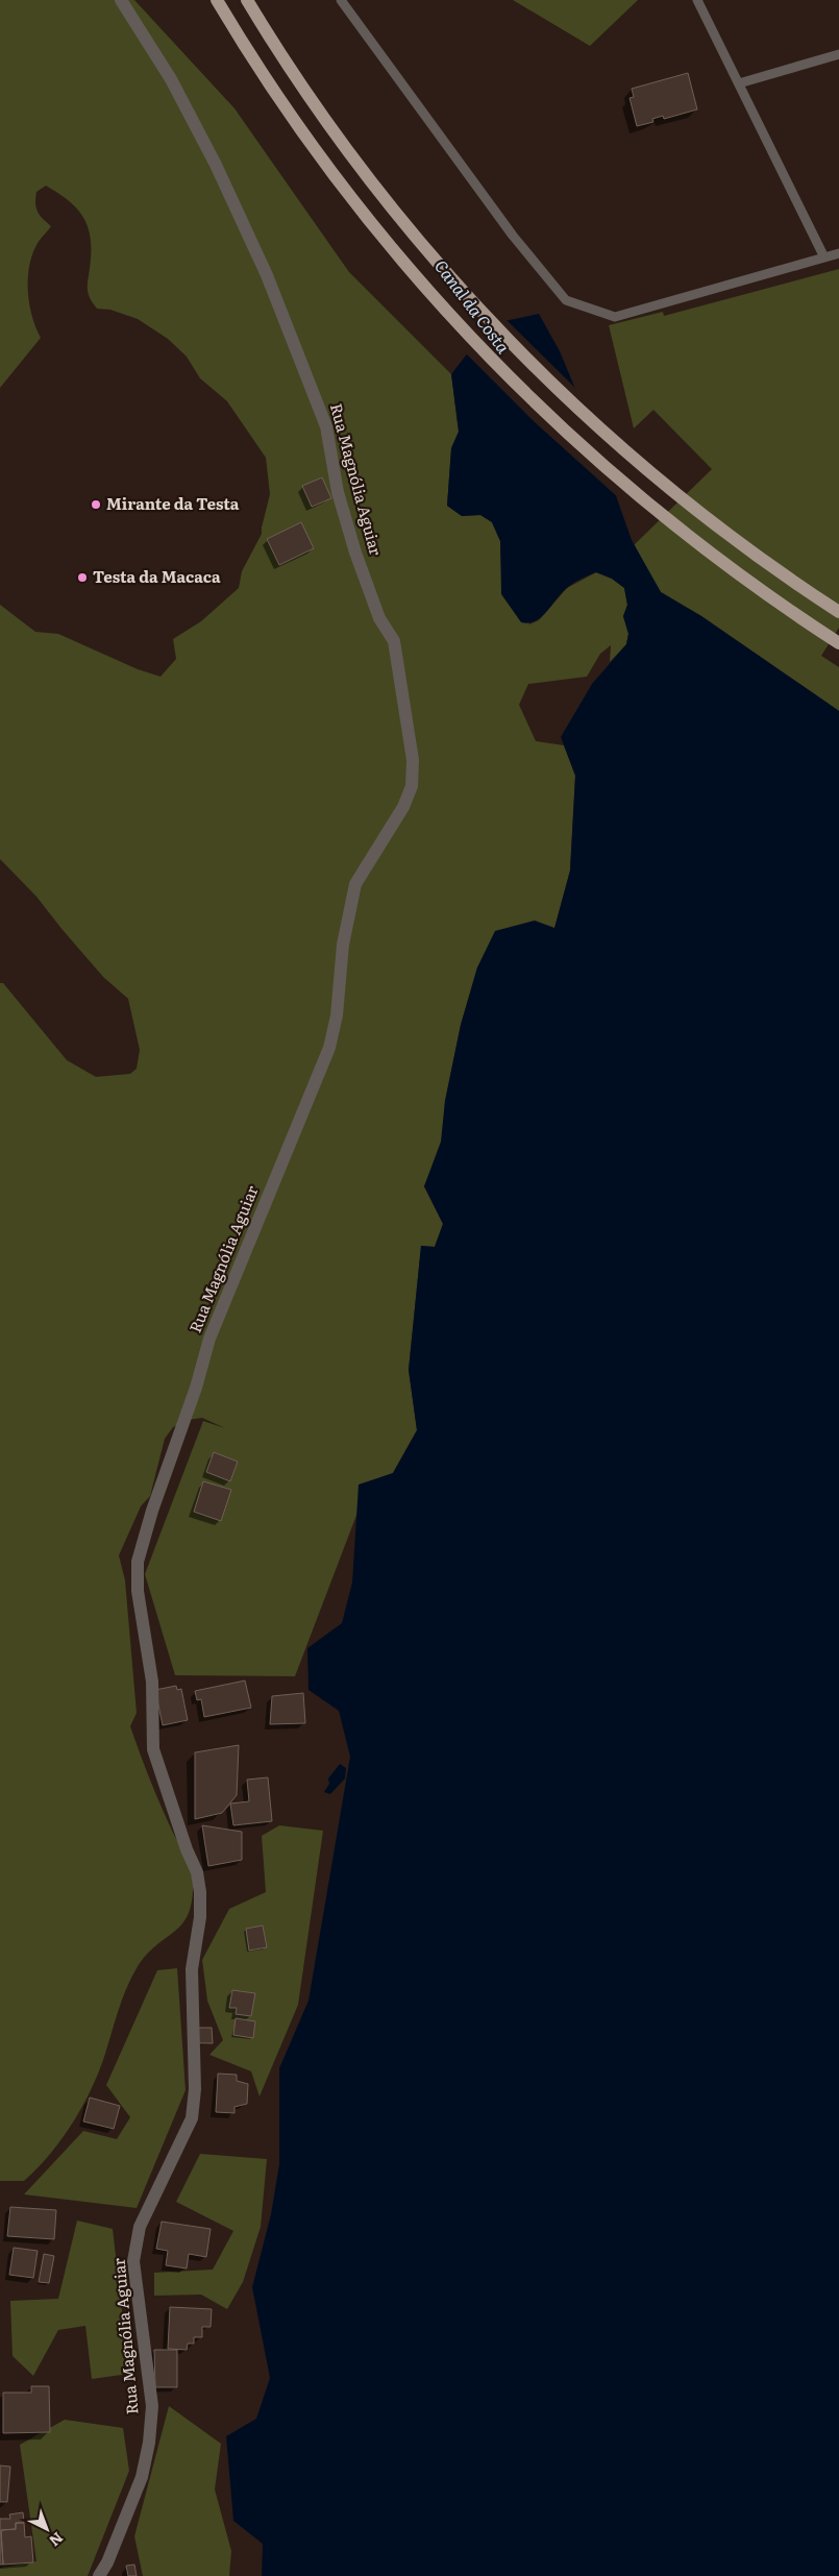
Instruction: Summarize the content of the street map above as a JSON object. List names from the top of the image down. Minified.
{"streets":{"street":["Rua Magnólia Aguiar"]},"water":["Canal da Costa"],"places":["Mirante da Testa","Testa da Macaca"],"north":"bottom right"}
